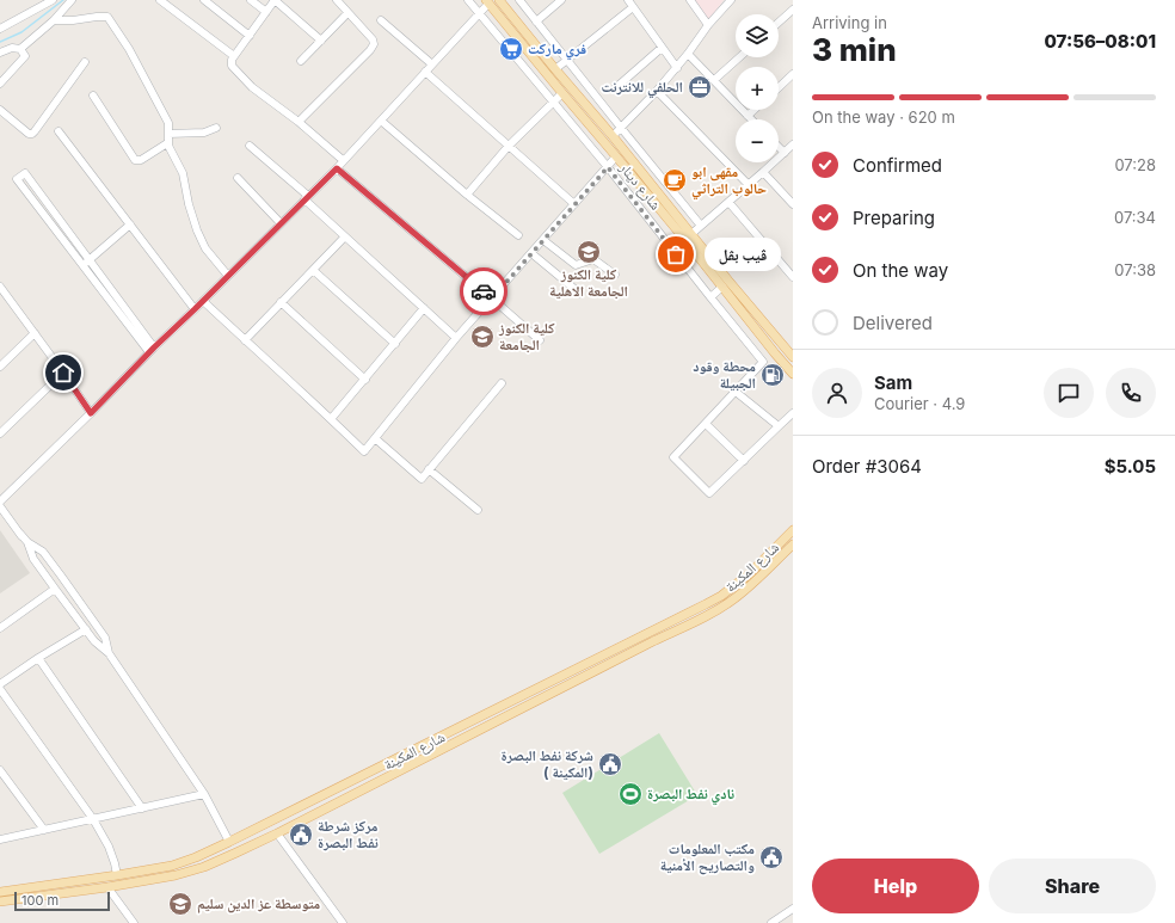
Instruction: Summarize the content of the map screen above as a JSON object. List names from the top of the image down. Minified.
{"streets":{"main road":["شارع دينار","شارع المكينة"]},"places":{"supermarket":["فري ماركت"],"office":["الحلفي للانترنت"],"cafe":["مقهى ابو حالوب التراثي"],"school or university":["كلية الكنوز الجامعة الاهلية","كلية الكنوز الجامعة","متوسطة عز الدين سليم"],"other":["ڤيب بڤل"],"fuel station":["محطة وقود الجبيلة"],"public building":["شركة نفط البصرة ( المكينة)","مركز شرطة نفط البصرة","مكتب المعلومات والتصاريح الأمنية"],"sports":["نادي نفط البصرة"]},"scale_bar":"100 m","page":{"heading":["3 min","Arriving in","07:56–08:01"],"panel":["Sam","Courier · 4.9","Order #3064","$5.05"],"map_buttons":["+","−"],"bar":"On the way · 620 m","list":[["Confirmed","07:28"],["Preparing","07:34"],["On the way","07:38"],"Delivered"],"bubble":"ڤيب بڤل","buttons":["Help","Share"],"scale":"100 m"}}
